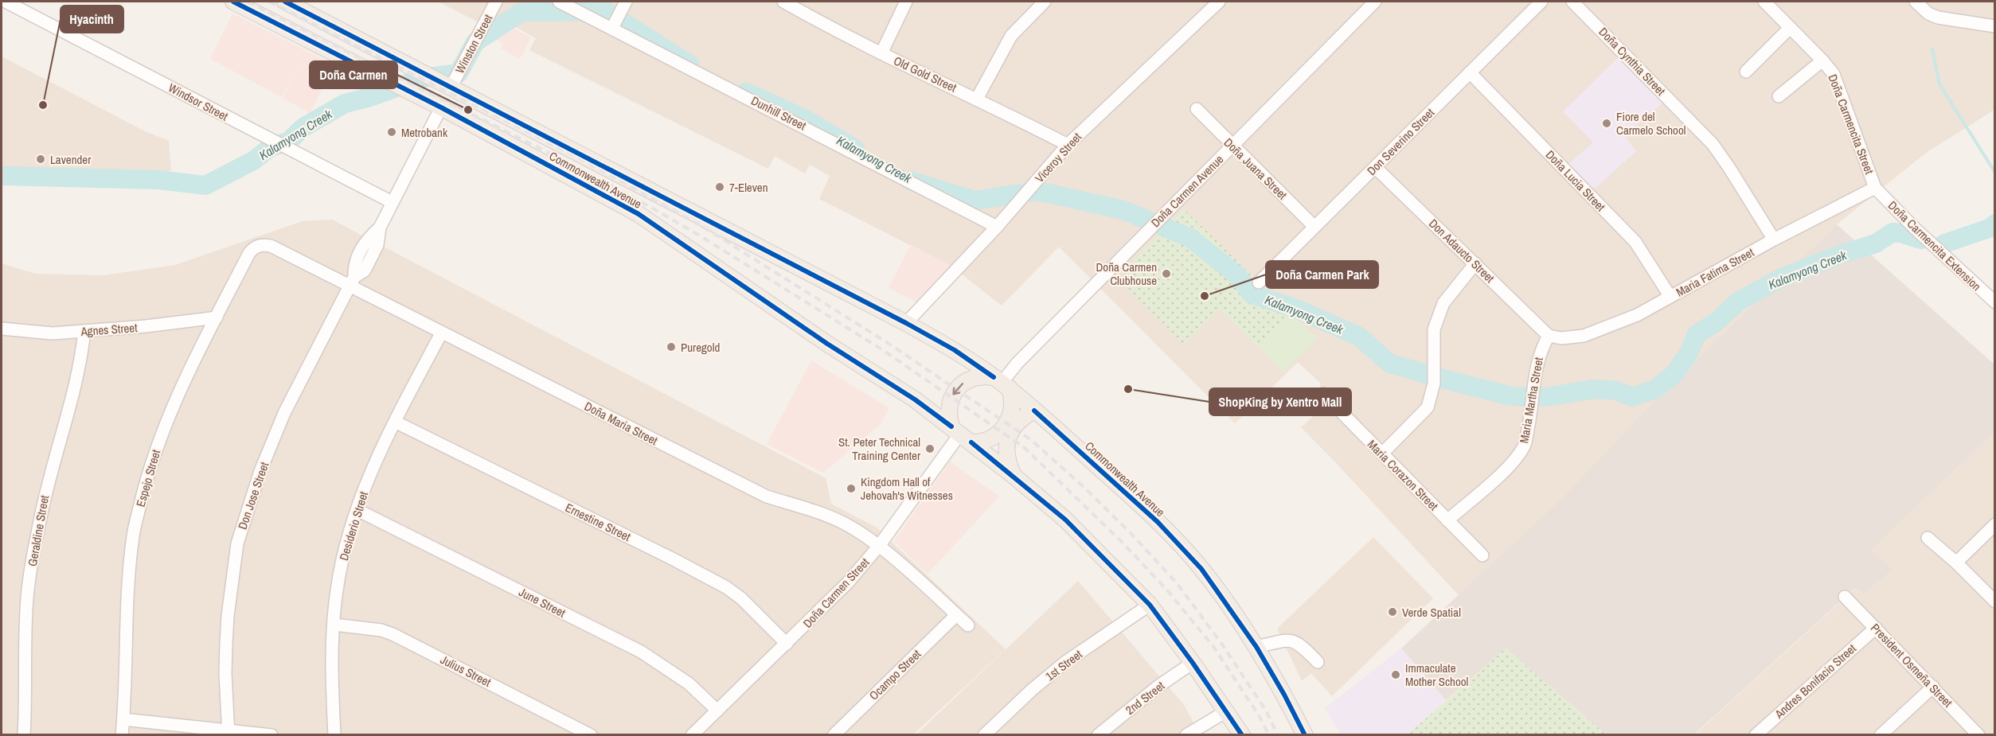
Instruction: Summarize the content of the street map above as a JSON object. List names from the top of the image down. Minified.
{"streets":{"main road":["Commonwealth Avenue"],"street":["Winston Street","Doña Cynthia Street","Old Gold Street","Windsor Street","Dunhill Street","Doña Carmencita Street","Don Severino Street","Viceroy Street","Doña Juana Street","Doña Lucia Street","Doña Carmen Avenue","Doña Carmencita Extension","Don Adaucto Street","Maria Fatima Street","Agnes Street","Maria Martha Street","Doña Maria Street","Maria Corazon Street","Espejo Street","Don Jose Street","Ernestine Street","Desiderio Street","Geraldine Street","Doña Carmen Street","June Street","1st Street","President Osmeña Street","Julius Street","Ocampo Street","Andres Bonifacio Street","2nd Street"]},"crossings":[["Winston Street","Commonwealth Avenue"],["Doña Cynthia Street","Maria Fatima Street"],["Old Gold Street","Viceroy Street"],["Windsor Street","Don Jose Street"],["Dunhill Street","Viceroy Street"],["Doña Carmencita Street","Doña Carmencita Extension"],["Doña Carmencita Street","Maria Fatima Street"],["Don Severino Street","Doña Juana Street"],["Don Severino Street","Doña Lucia Street"],["Don Severino Street","Don Adaucto Street"],["Viceroy Street","Commonwealth Avenue"],["Doña Juana Street","Doña Carmen Avenue"],["Commonwealth Avenue","Doña Carmen Avenue"],["Commonwealth Avenue","Don Jose Street"],["Commonwealth Avenue","Doña Carmen Street"],["Commonwealth Avenue","1st Street"],["Commonwealth Avenue","2nd Street"],["Doña Lucia Street","Maria Fatima Street"],["Doña Carmen Avenue","Doña Carmen Street"],["Doña Carmencita Extension","Maria Fatima Street"],["Don Adaucto Street","Maria Fatima Street"],["Don Adaucto Street","Maria Martha Street"],["Maria Fatima Street","Maria Martha Street"],["Agnes Street","Espejo Street"],["Agnes Street","Geraldine Street"],["Maria Martha Street","Maria Corazon Street"],["Doña Maria Street","Espejo Street"],["Doña Maria Street","Don Jose Street"],["Doña Maria Street","Desiderio Street"],["Doña Maria Street","Doña Carmen Street"],["Doña Maria Street","Ocampo Street"],["Ernestine Street","Desiderio Street"],["Ernestine Street","Doña Carmen Street"],["Desiderio Street","June Street"],["Desiderio Street","Julius Street"],["Doña Carmen Street","June Street"],["President Osmeña Street","Andres Bonifacio Street"]],"water":["Kalamyong Creek"],"places":["Hyacinth","Doña Carmen","Fiore del Carmelo School","Metrobank","Lavender","7-Eleven","Doña Carmen Clubhouse","Doña Carmen Park","Puregold","ShopKing by Xentro Mall","St. Peter Technical Training Center","Kingdom Hall of Jehovah's Witnesses","Verde Spatial","Immaculate Mother School"]}
